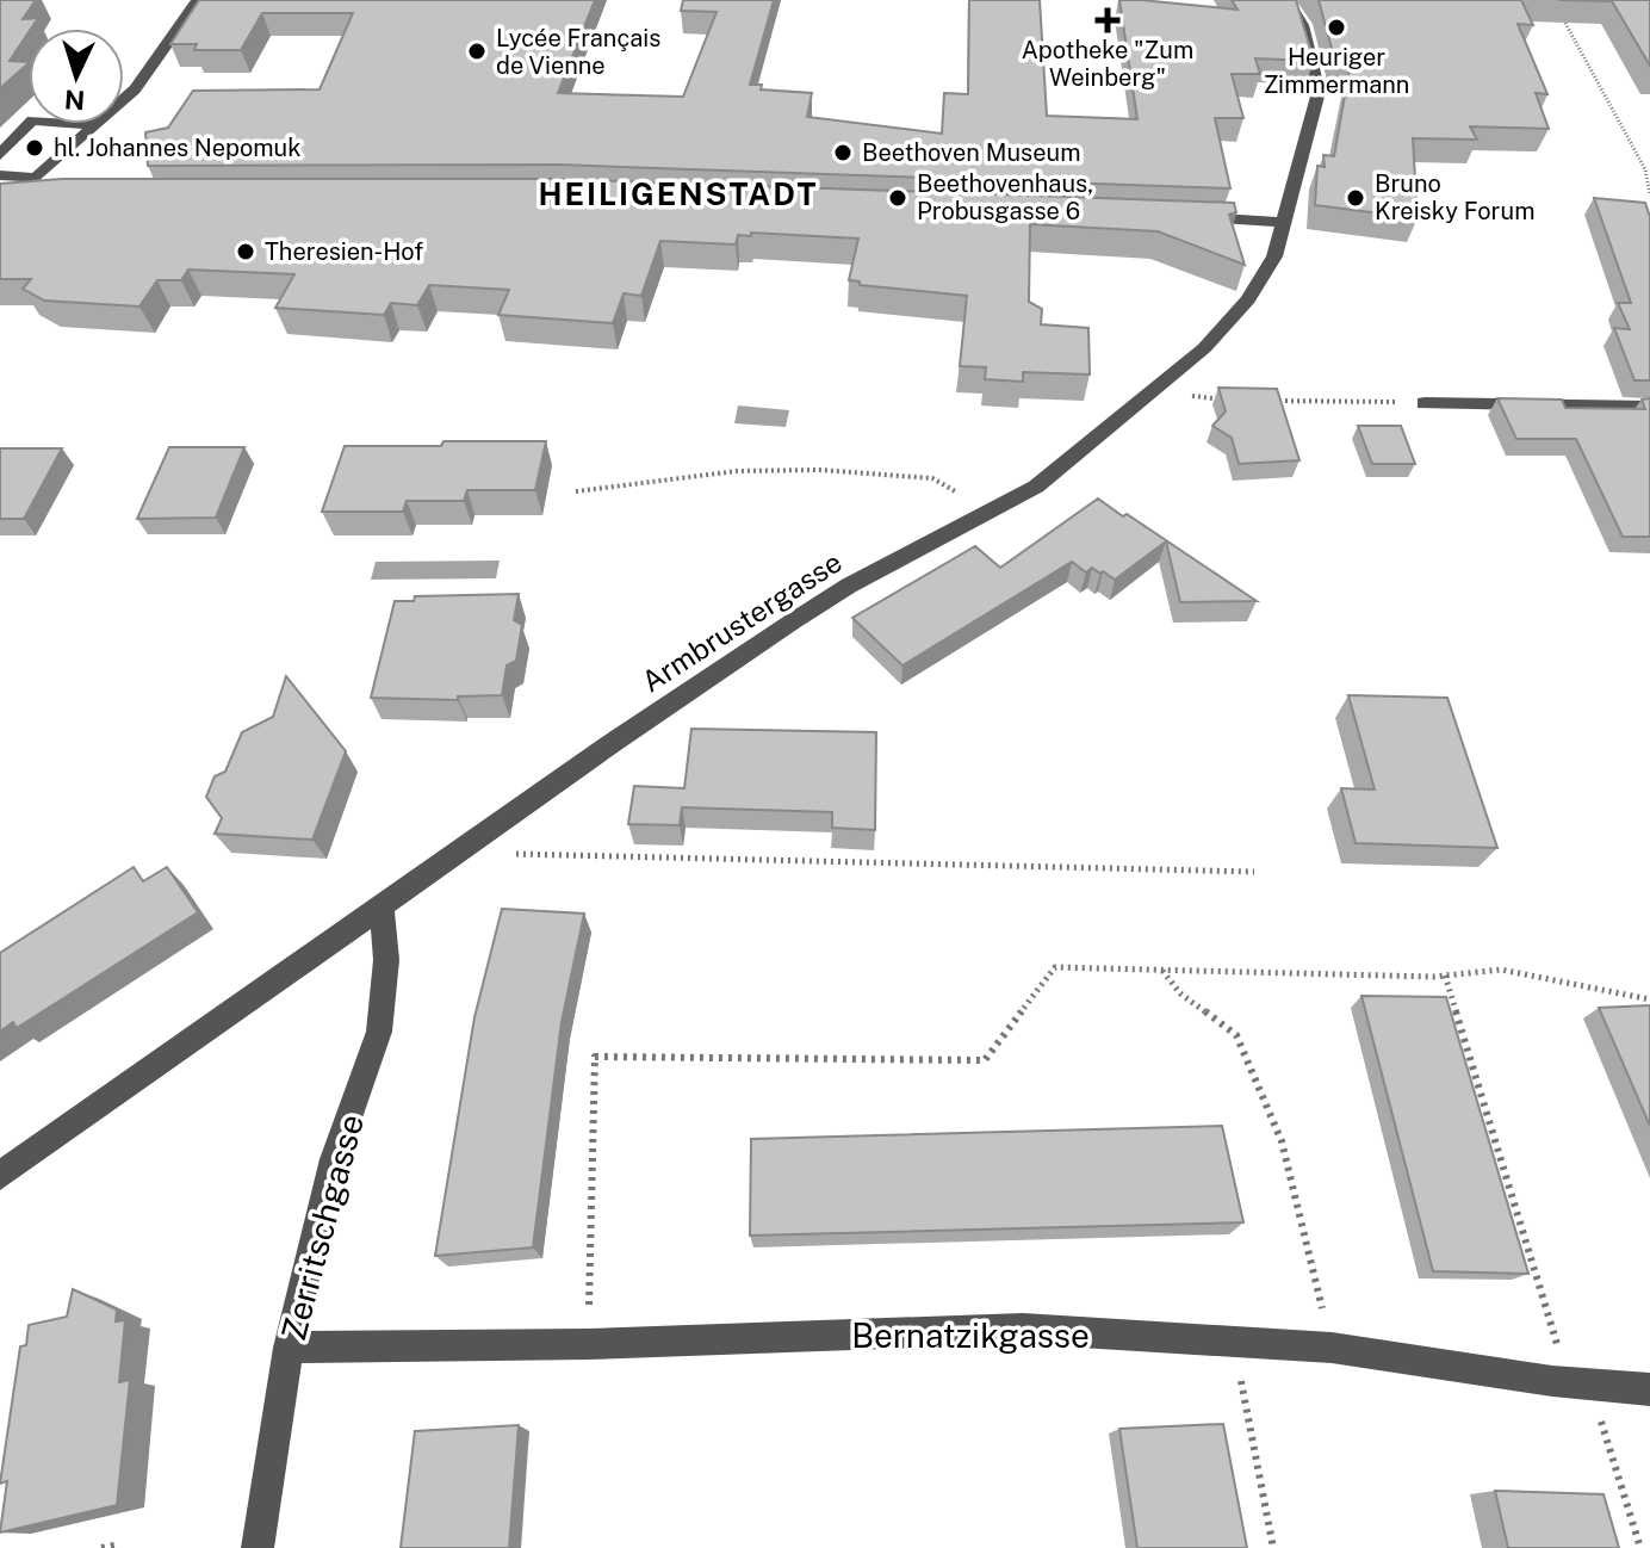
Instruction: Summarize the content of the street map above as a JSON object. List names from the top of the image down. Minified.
{"streets":{"street":["Armbrustergasse","Zerritschgasse","Bernatzikgasse"]},"crossings":[["Armbrustergasse","Zerritschgasse"],["Zerritschgasse","Bernatzikgasse"]],"districts":["HEILIGENSTADT"],"places":{"health":["Apotheke \"Zum Weinberg\""],"other":["Heuriger Zimmermann","Lycée Français de Vienne","hl. Johannes Nepomuk","Beethoven Museum","Beethovenhaus, Probusgasse 6","Bruno Kreisky Forum","Theresien-Hof"]},"north":"bottom"}
